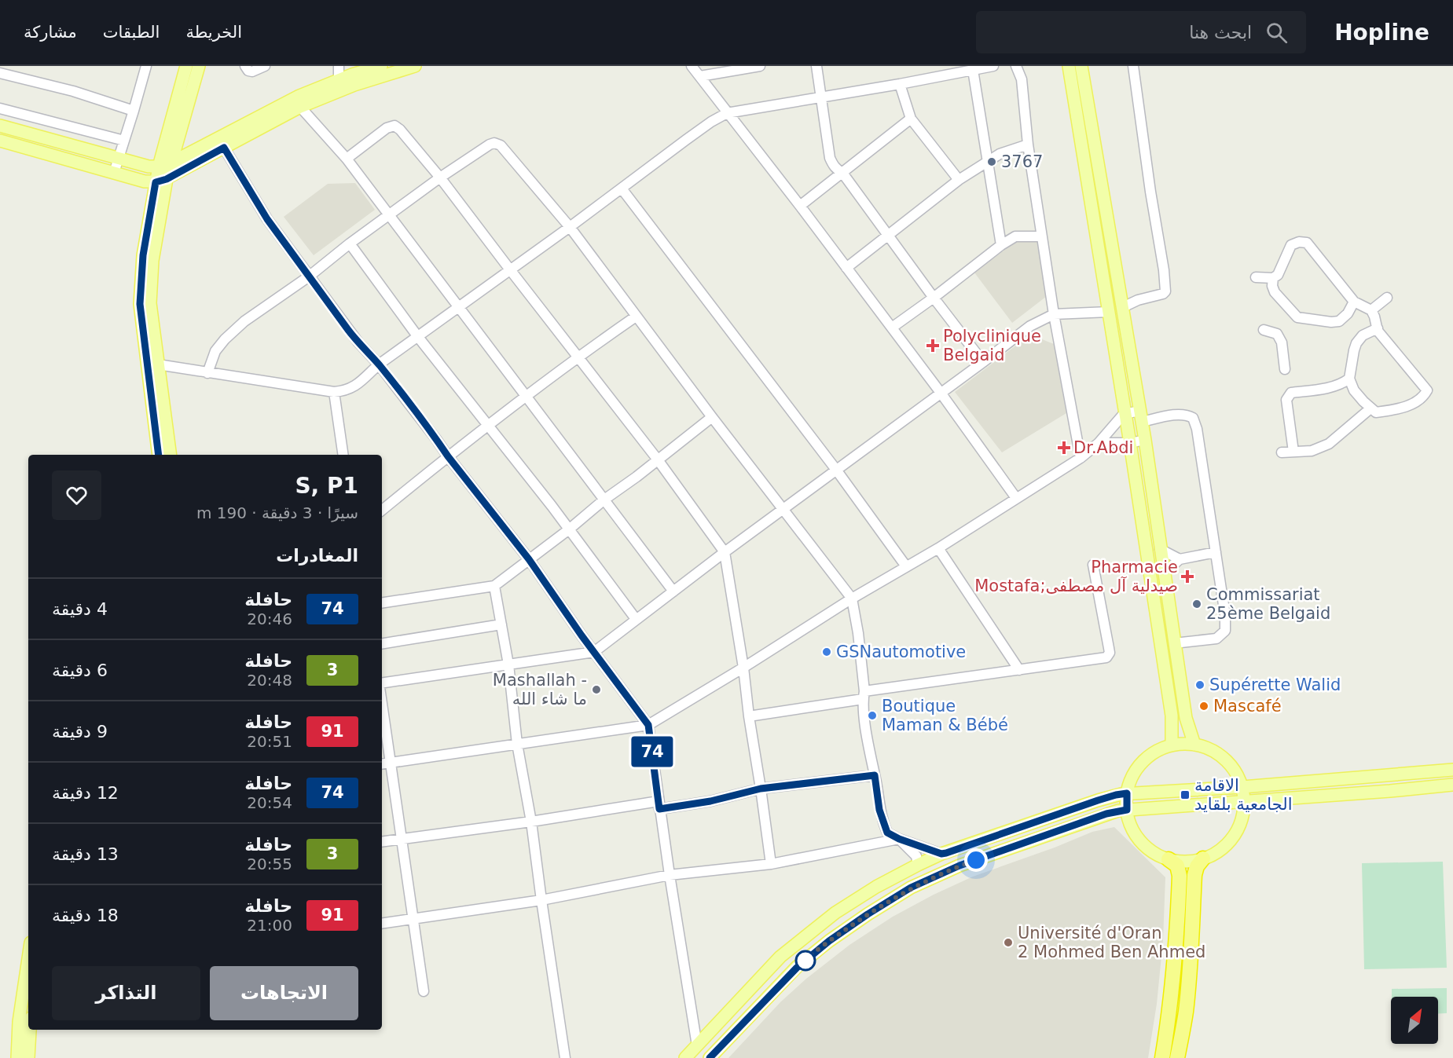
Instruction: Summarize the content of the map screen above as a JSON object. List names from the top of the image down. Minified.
{"places":{"other":["3767","Commissariat 25ème Belgaid","GSNautomotive","Supérette Walid","Mashallah - ما شاء الله","Mascafé","Boutique Maman & Bébé","Université d'Oran 2 Mohmed Ben Ahmed"],"health":["Polyclinique Belgaid","Dr.Abdi","Pharmacie Mostafa;صيدلية آل مصطفى"],"transit":["الاقامة الجامعية بلقايد"]},"lines":["bus line 74"],"north":"top right","page":{"header":"Hopline","search":"ابحث هنا","nav":["الخريطة","الطبقات","مشاركة"],"on_map":"74","heading":[["S, P1","سيرًا · 3 دقيقة · 190 m"],"المغادرات"],"list":[{"mark":"74","name":"حافلة","note":"20:46","value":"4 دقيقة"},{"mark":"3","name":"حافلة","note":"20:48","value":"6 دقيقة"},{"mark":"91","name":"حافلة","note":"20:51","value":"9 دقيقة"},{"mark":"74","name":"حافلة","note":"20:54","value":"12 دقيقة"},{"mark":"3","name":"حافلة","note":"20:55","value":"13 دقيقة"},{"mark":"91","name":"حافلة","note":"21:00","value":"18 دقيقة"}],"buttons":["الاتجاهات","التذاكر"]}}
